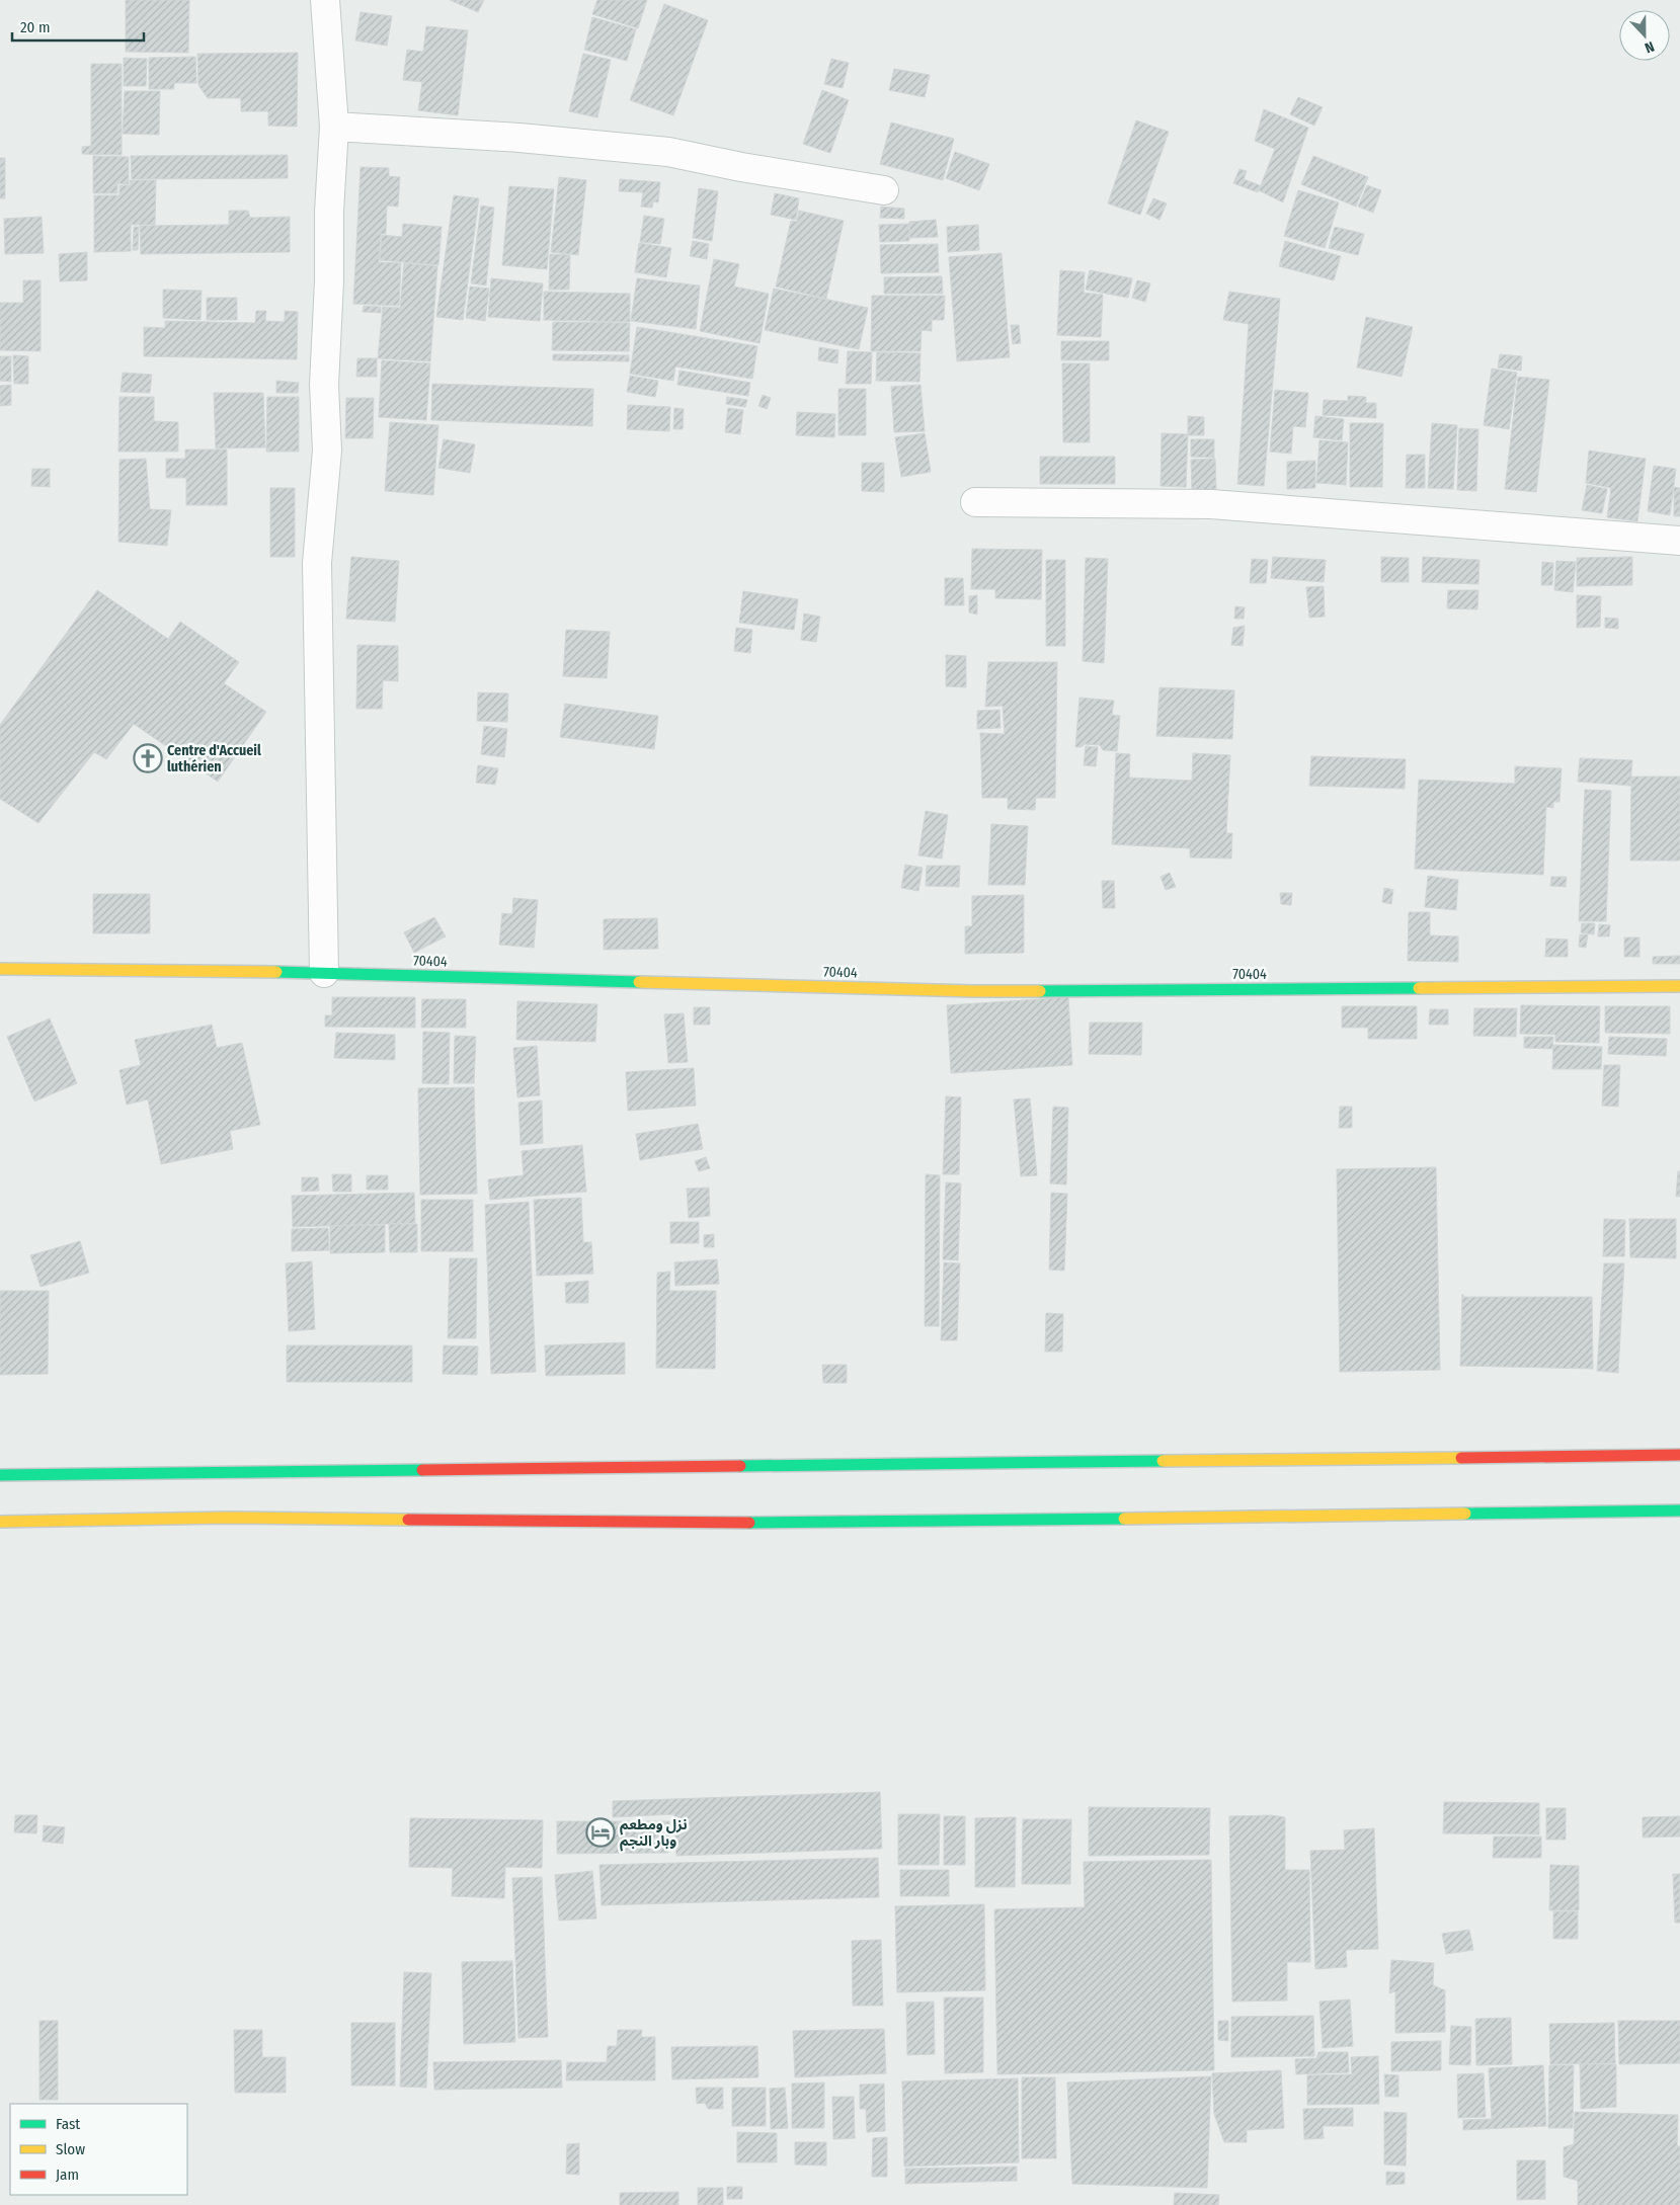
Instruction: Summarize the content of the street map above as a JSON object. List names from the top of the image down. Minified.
{"streets":{"main road":["70404"]},"places":{"church":["Centre d'Accueil luthérien"],"hotel":["نزل ومطعم وبار النجم"]},"legend":["Fast","Slow","Jam"],"scale_bar":"20 m","north":"bottom"}
